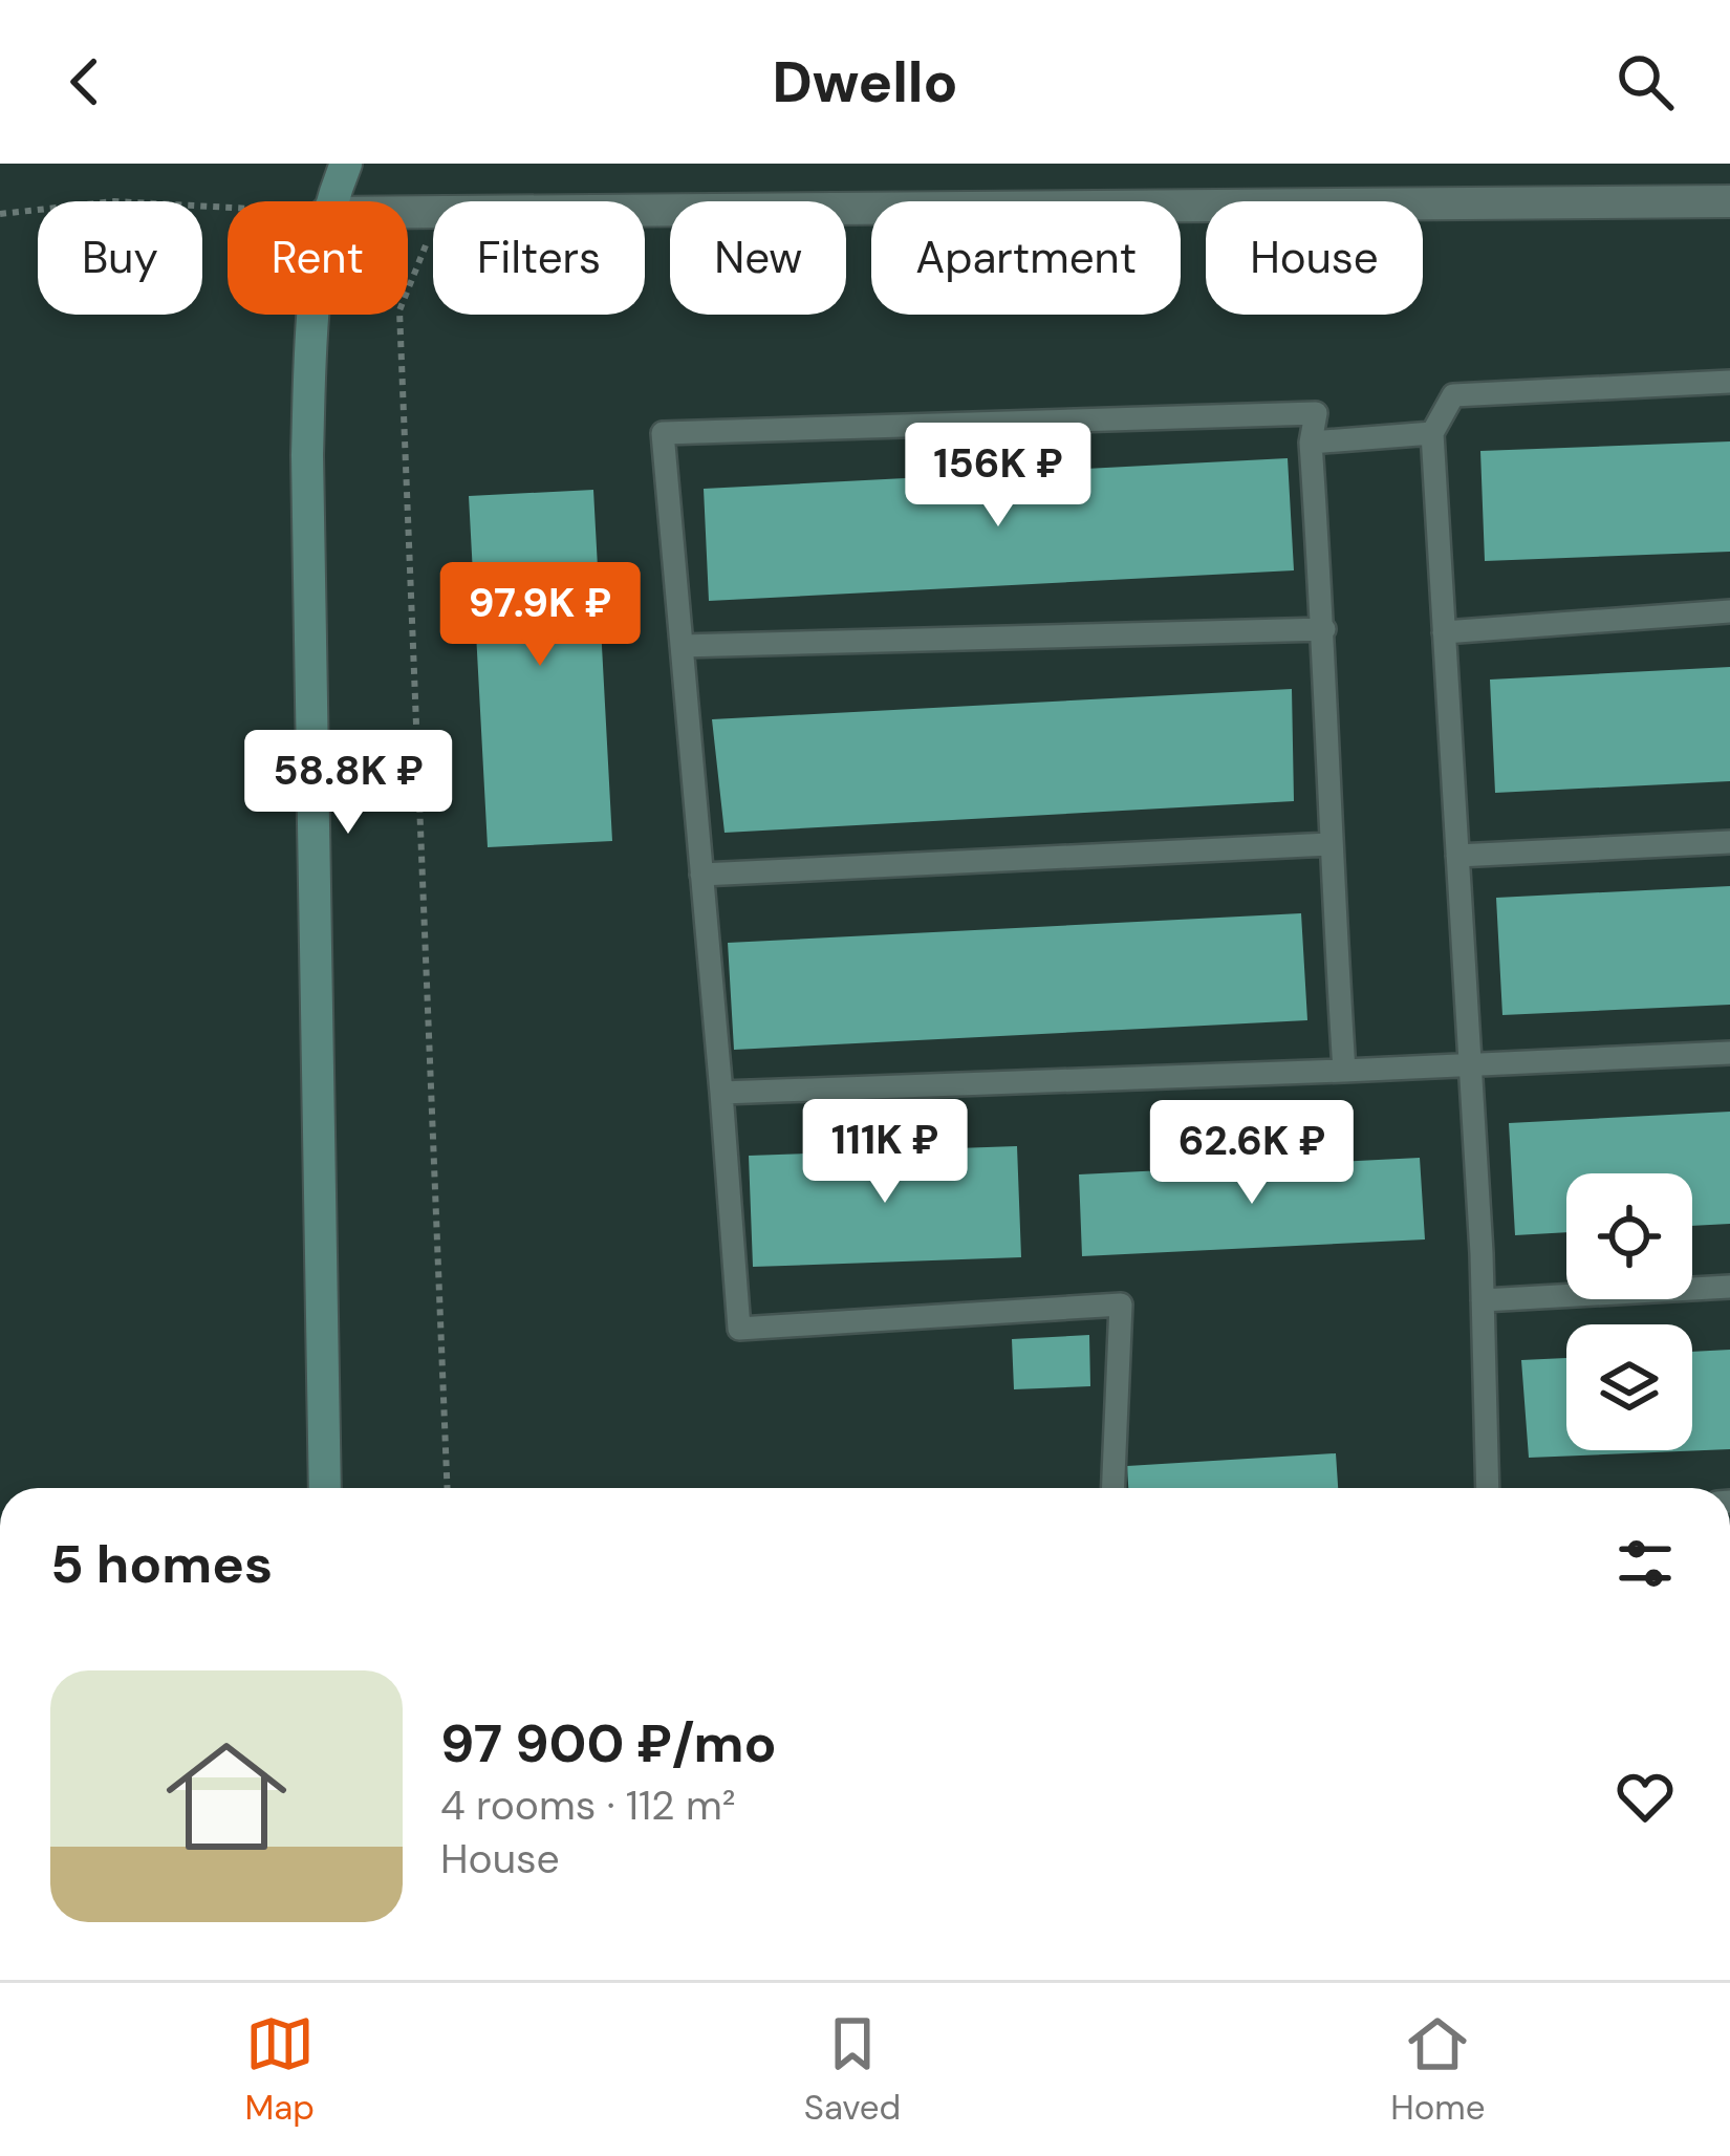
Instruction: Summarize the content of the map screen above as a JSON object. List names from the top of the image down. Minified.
{"page":{"header":"Dwello","chip":["Buy","Rent","Filters","New","Apartment","House"],"price":["156K ₽","97.9K ₽","58.8K ₽","111K ₽","62.6K ₽"],"heading":"5 homes","list":[{"name":"97 900 ₽/mo","note":"4 rooms · 112 m² · House"}],"tabs":["Map","Saved","Home"]}}
